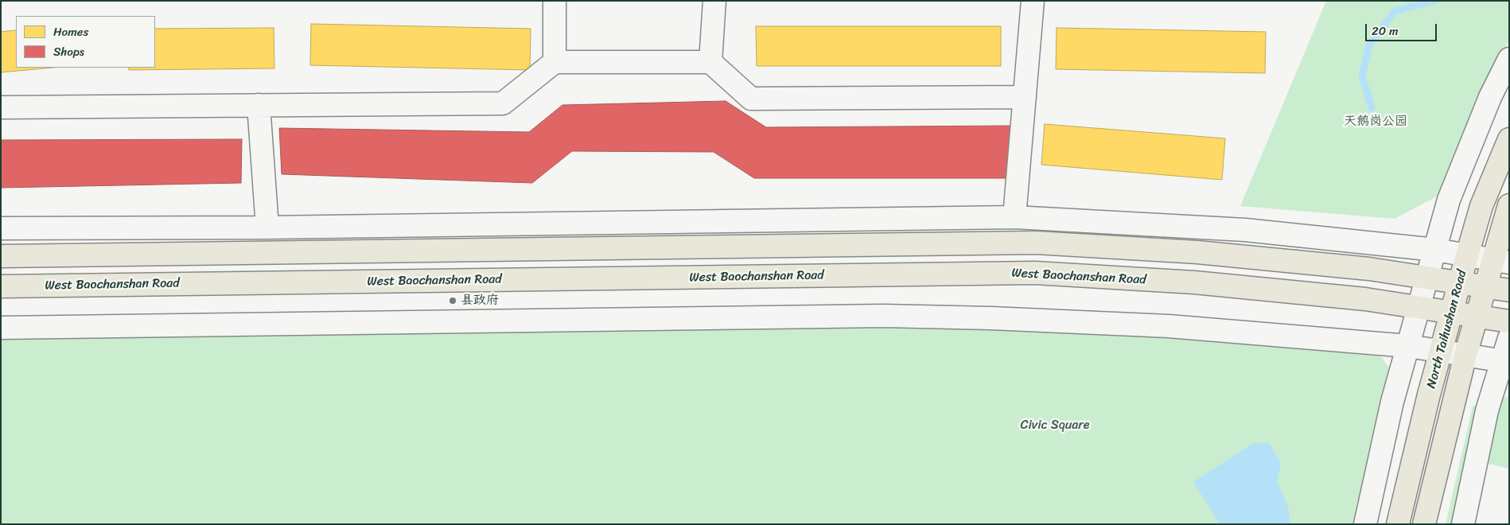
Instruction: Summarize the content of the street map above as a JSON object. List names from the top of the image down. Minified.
{"streets":{"main road":["West Baochanshan Road","North Taihushan Road"]},"crossings":[["West Baochanshan Road","North Taihushan Road"]],"parks":["天鹅岗公园","Civic Square"],"places":["县政府"],"legend":["Homes","Shops"],"scale_bar":"20 m"}
